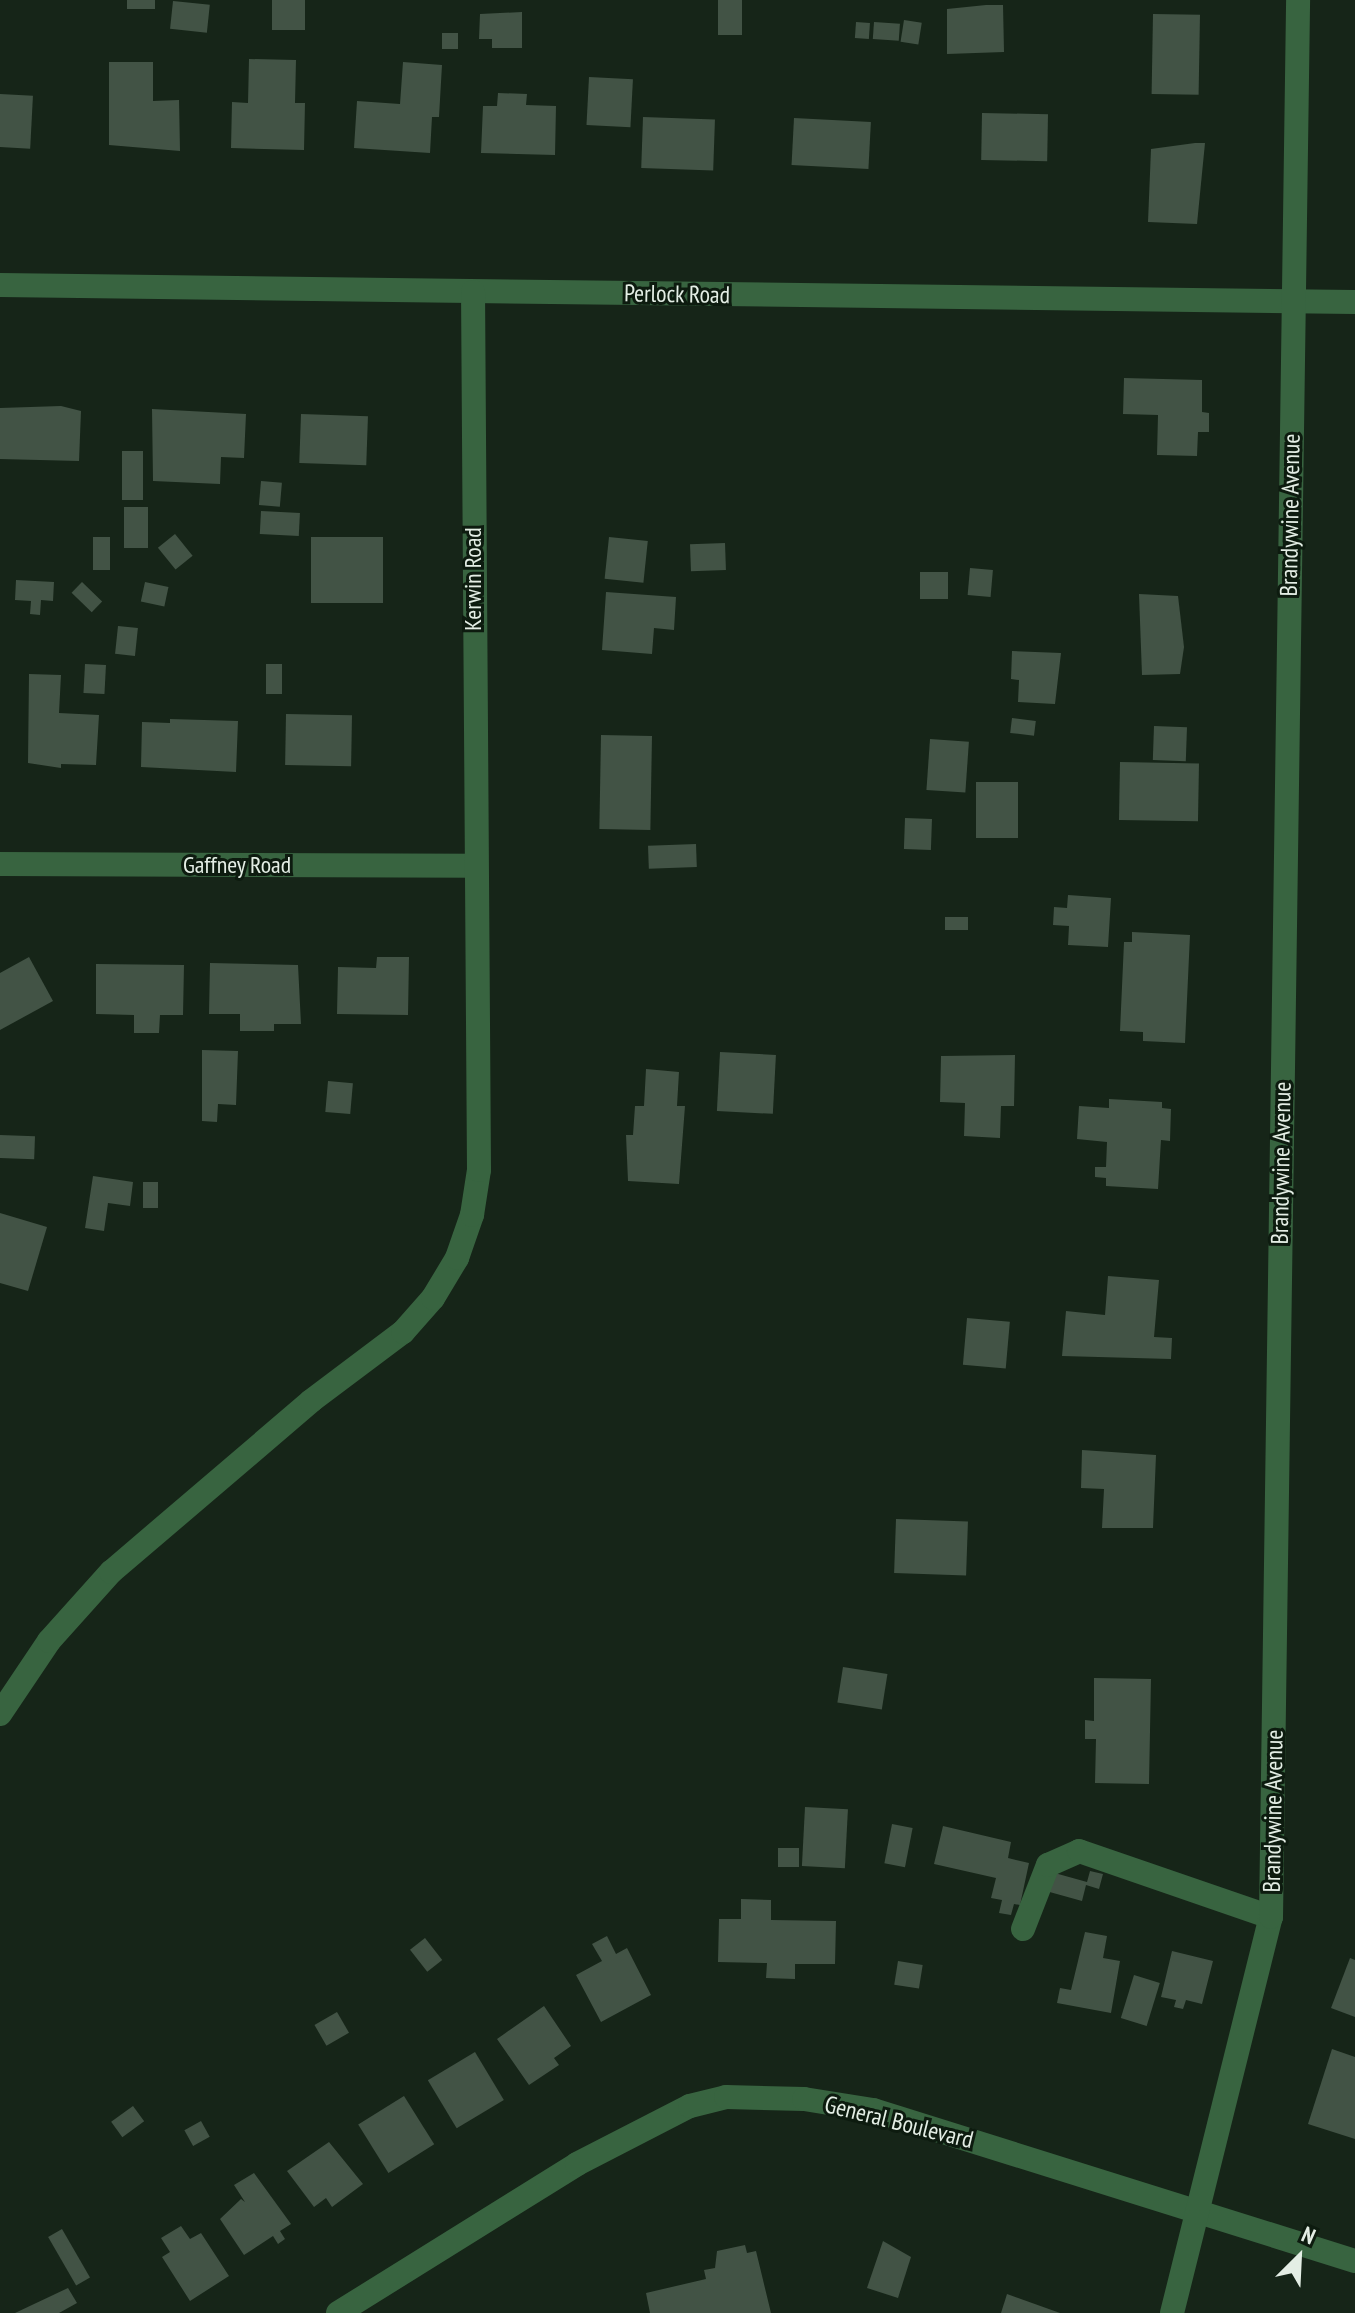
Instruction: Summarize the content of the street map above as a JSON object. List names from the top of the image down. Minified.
{"streets":{"street":["Perlock Road","Brandywine Avenue","Kerwin Road","Gaffney Road","General Boulevard"]},"crossings":[["Perlock Road","Brandywine Avenue"],["Perlock Road","Kerwin Road"],["Brandywine Avenue","General Boulevard"],["Kerwin Road","Gaffney Road"]],"north":"top right"}
